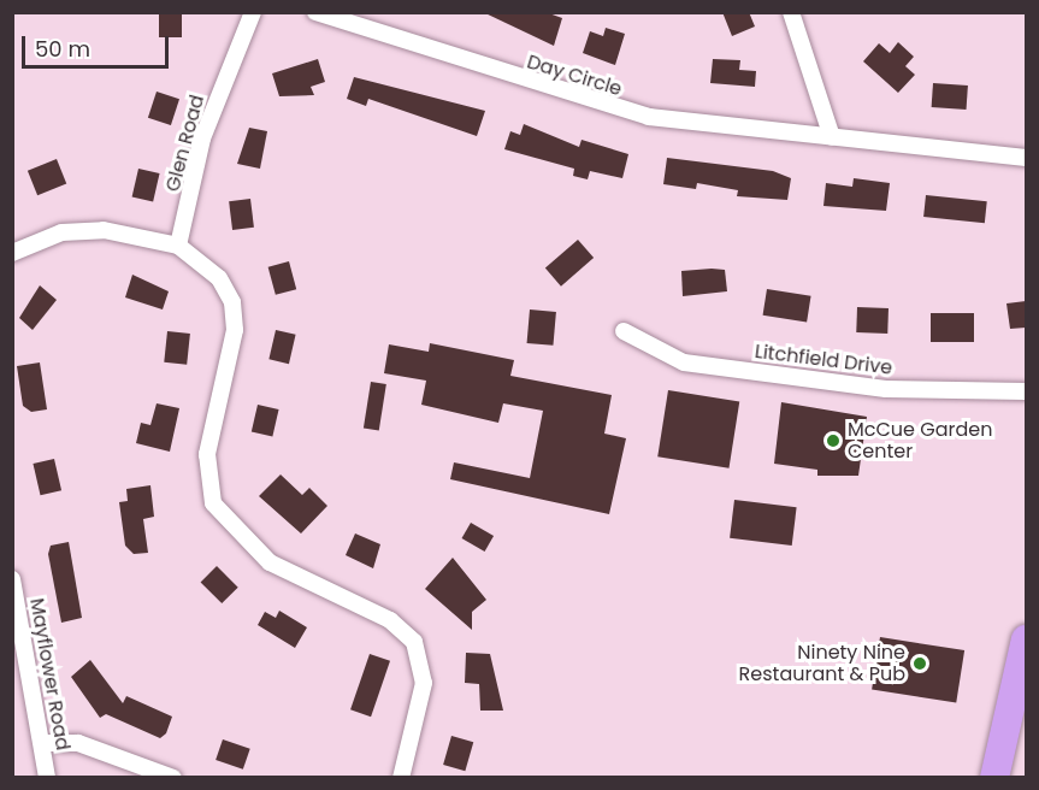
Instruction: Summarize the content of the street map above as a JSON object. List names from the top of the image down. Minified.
{"streets":{"street":["Day Circle","Glen Road","Litchfield Drive","Mayflower Road"]},"places":["McCue Garden Center","Ninety Nine Restaurant & Pub"],"scale_bar":"50 m"}
